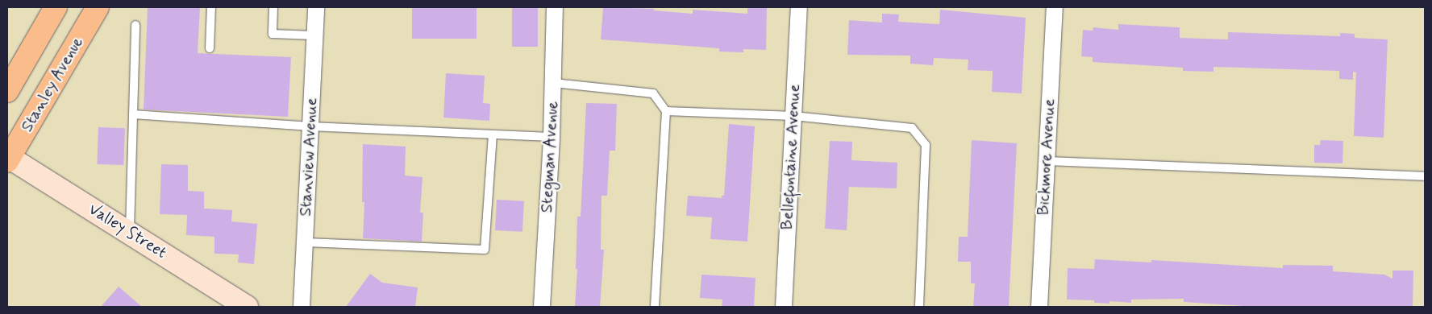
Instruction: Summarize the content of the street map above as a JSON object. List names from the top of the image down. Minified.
{"streets":{"main road":["Stanley Avenue"],"street":["Stanview Avenue","Stegman Avenue","Bellefontaine Avenue","Bickmore Avenue","Valley Street"]},"crossings":[["Stanley Avenue","Valley Street"]]}
